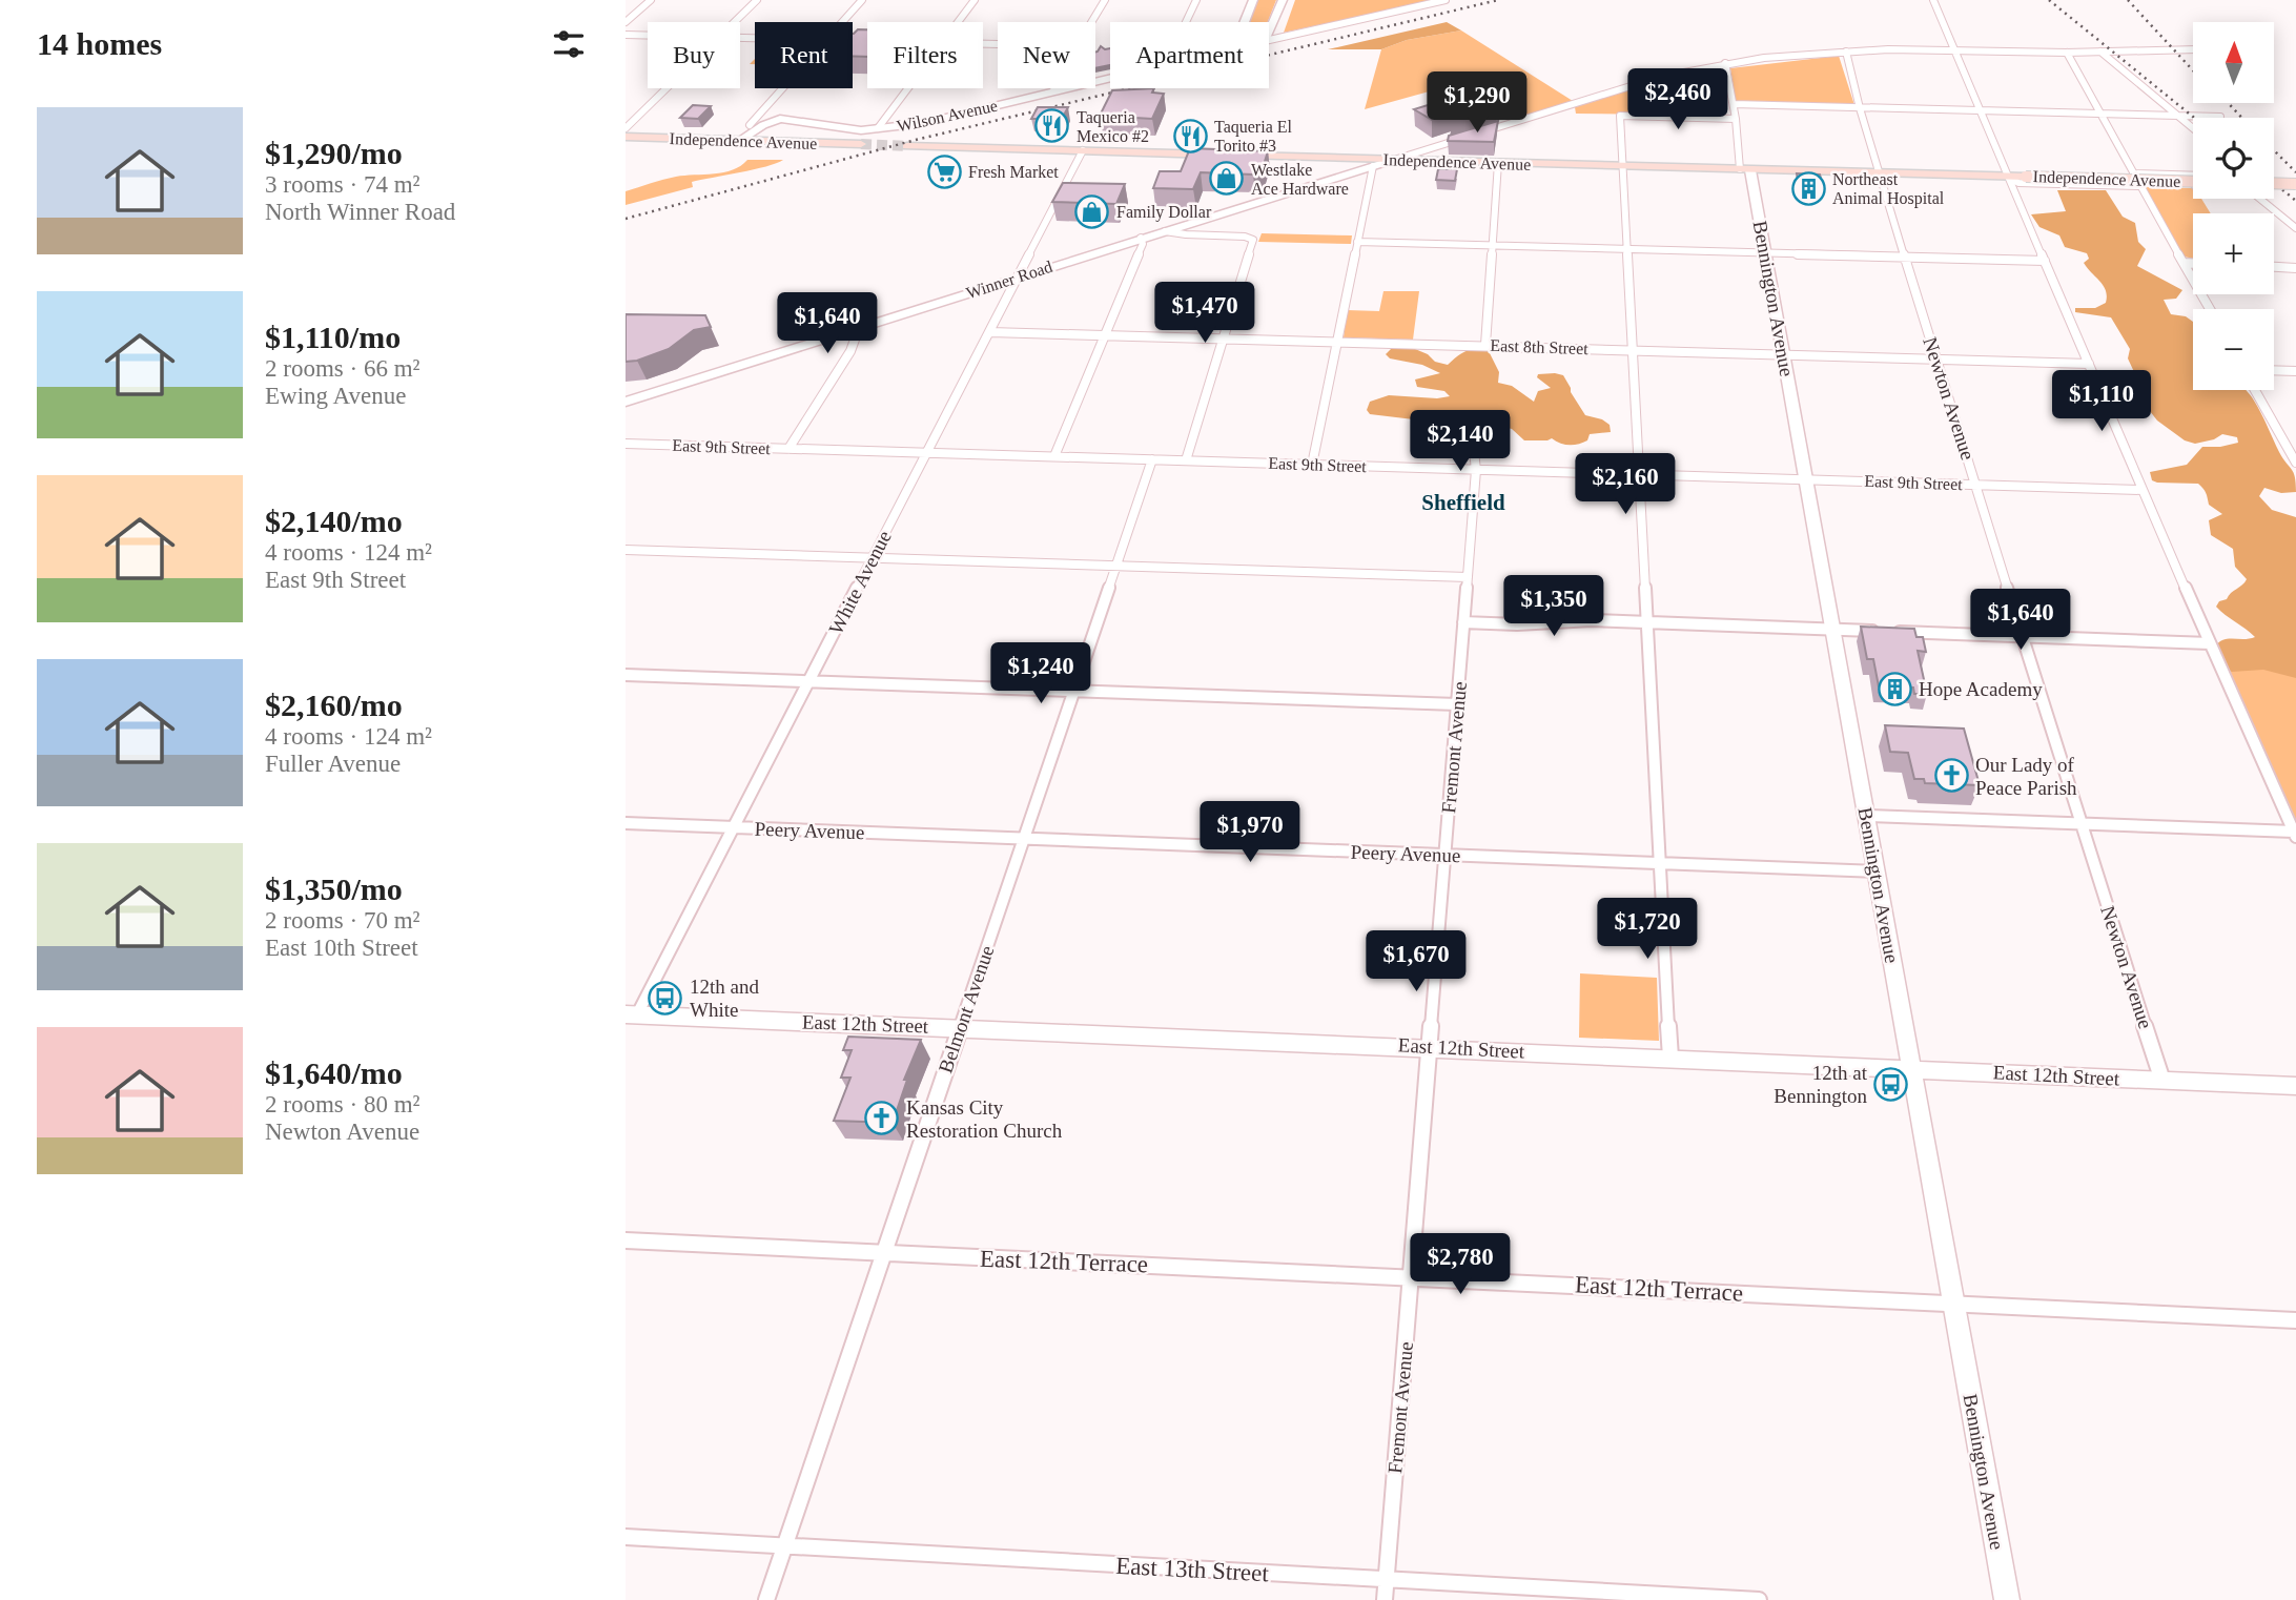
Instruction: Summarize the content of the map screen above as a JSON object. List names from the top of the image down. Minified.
{"streets":{"main road":["Independence Avenue"],"street":["Wilson Avenue","Winner Road","Bennington Avenue","East 8th Street","Newton Avenue","East 9th Street","White Avenue","Fremont Avenue","Peery Avenue","Belmont Avenue","East 12th Street","East 12th Terrace","East 13th Street"]},"crossings":[["Wilson Avenue","Independence Avenue"],["Independence Avenue","Winner Road"],["Independence Avenue","Bennington Avenue"],["Independence Avenue","Newton Avenue"],["Independence Avenue","White Avenue"],["Winner Road","White Avenue"],["Bennington Avenue","East 8th Street"],["Bennington Avenue","East 9th Street"],["Bennington Avenue","Peery Avenue"],["Bennington Avenue","East 12th Street"],["Bennington Avenue","East 12th Terrace"],["East 8th Street","Newton Avenue"],["East 8th Street","White Avenue"],["Newton Avenue","East 9th Street"],["Newton Avenue","East 12th Street"],["East 9th Street","White Avenue"],["East 9th Street","Fremont Avenue"],["East 9th Street","Belmont Avenue"],["White Avenue","Peery Avenue"],["White Avenue","East 12th Street"],["Fremont Avenue","Peery Avenue"],["Fremont Avenue","East 12th Street"],["Fremont Avenue","East 12th Terrace"],["Fremont Avenue","East 13th Street"],["Peery Avenue","Belmont Avenue"],["Belmont Avenue","East 12th Street"],["Belmont Avenue","East 12th Terrace"],["Belmont Avenue","East 13th Street"]],"districts":["Sheffield"],"places":{"restaurant":["Taqueria Mexico #2","Taqueria El Torito #3"],"supermarket":["Fresh Market"],"shop":["Westlake Ace Hardware","Family Dollar"],"building":["Northeast Animal Hospital","Hope Academy"],"church":["Our Lady of Peace Parish","Kansas City Restoration Church"],"bus stop":["12th and White","12th at Bennington"]},"north":"top","page":{"heading":"14 homes","map_buttons":["+","−"],"chip":["Buy","Rent","Filters","New","Apartment"],"price":["$2,460","$1,290","$1,470","$1,640","$1,110","$2,140","$2,160","$1,350","$1,640","$1,240","$1,970","$1,720","$1,670","$2,780"],"list":[{"name":"$1,290/mo","note":"3 rooms · 74 m² · North Winner Road"},{"name":"$1,110/mo","note":"2 rooms · 66 m² · Ewing Avenue"},{"name":"$2,140/mo","note":"4 rooms · 124 m² · East 9th Street"},{"name":"$2,160/mo","note":"4 rooms · 124 m² · Fuller Avenue"},{"name":"$1,350/mo","note":"2 rooms · 70 m² · East 10th Street"},{"name":"$1,640/mo","note":"2 rooms · 80 m² · Newton Avenue"}]}}
